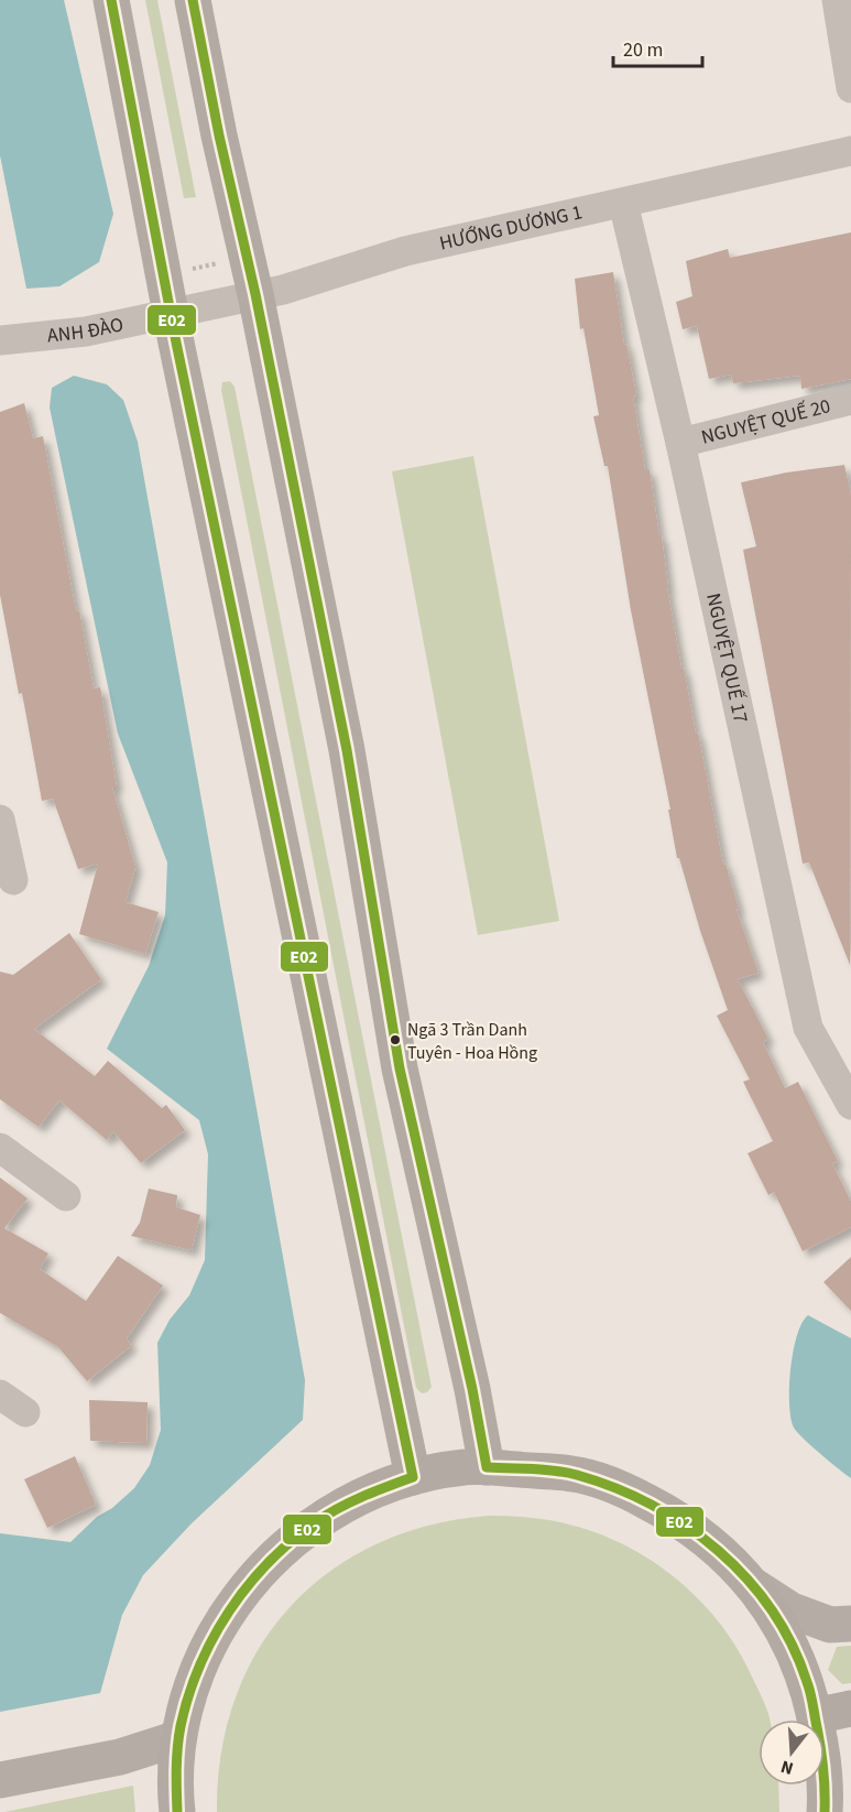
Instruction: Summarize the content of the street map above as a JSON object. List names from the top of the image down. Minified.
{"streets":{"street":["HƯỚNG DƯƠNG 1","ANH ĐÀO","NGUYỆT QUẾ 20","NGUYỆT QUẾ 17"]},"crossings":[["HƯỚNG DƯƠNG 1","ANH ĐÀO"],["HƯỚNG DƯƠNG 1","NGUYỆT QUẾ 17"],["NGUYỆT QUẾ 20","NGUYỆT QUẾ 17"]],"places":["Ngã 3 Trần Danh Tuyên - Hoa Hồng"],"lines":["transit line E02"],"scale_bar":"20 m","north":"bottom"}
